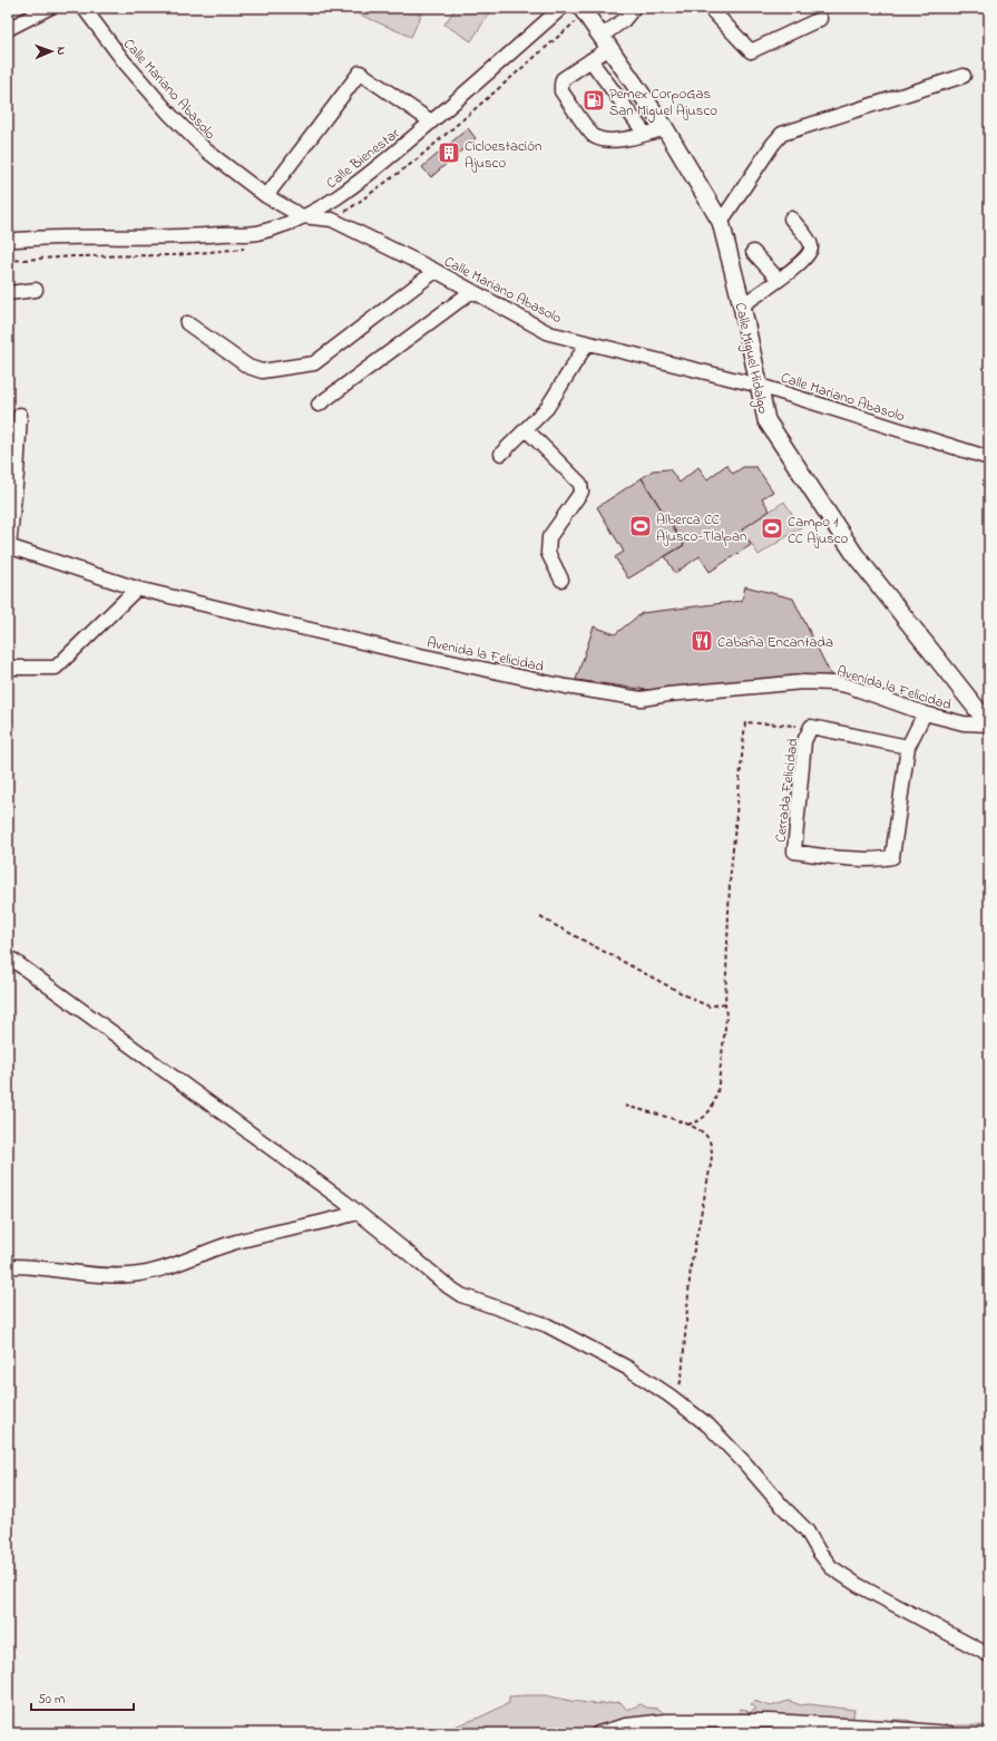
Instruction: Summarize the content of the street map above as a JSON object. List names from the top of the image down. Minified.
{"streets":{"main road":["Calle Miguel Hidalgo"],"street":["Calle Mariano Abasolo","Calle Bienestar","Avenida la Felicidad","Cerrada Felicidad"]},"crossings":[["Calle Mariano Abasolo","Calle Bienestar"],["Calle Mariano Abasolo","Calle Miguel Hidalgo"],["Calle Miguel Hidalgo","Avenida la Felicidad"],["Avenida la Felicidad","Cerrada Felicidad"]],"places":{"fuel station":["Pemex CorpoGas San Miguel Ajusco"],"building":["Cicloestación Ajusco"],"sports":["Alberca CC Ajusco-Tlalpan","Campo 1 CC Ajusco"],"restaurant":["Cabaña Encantada"]},"scale_bar":"50 m","north":"right"}
